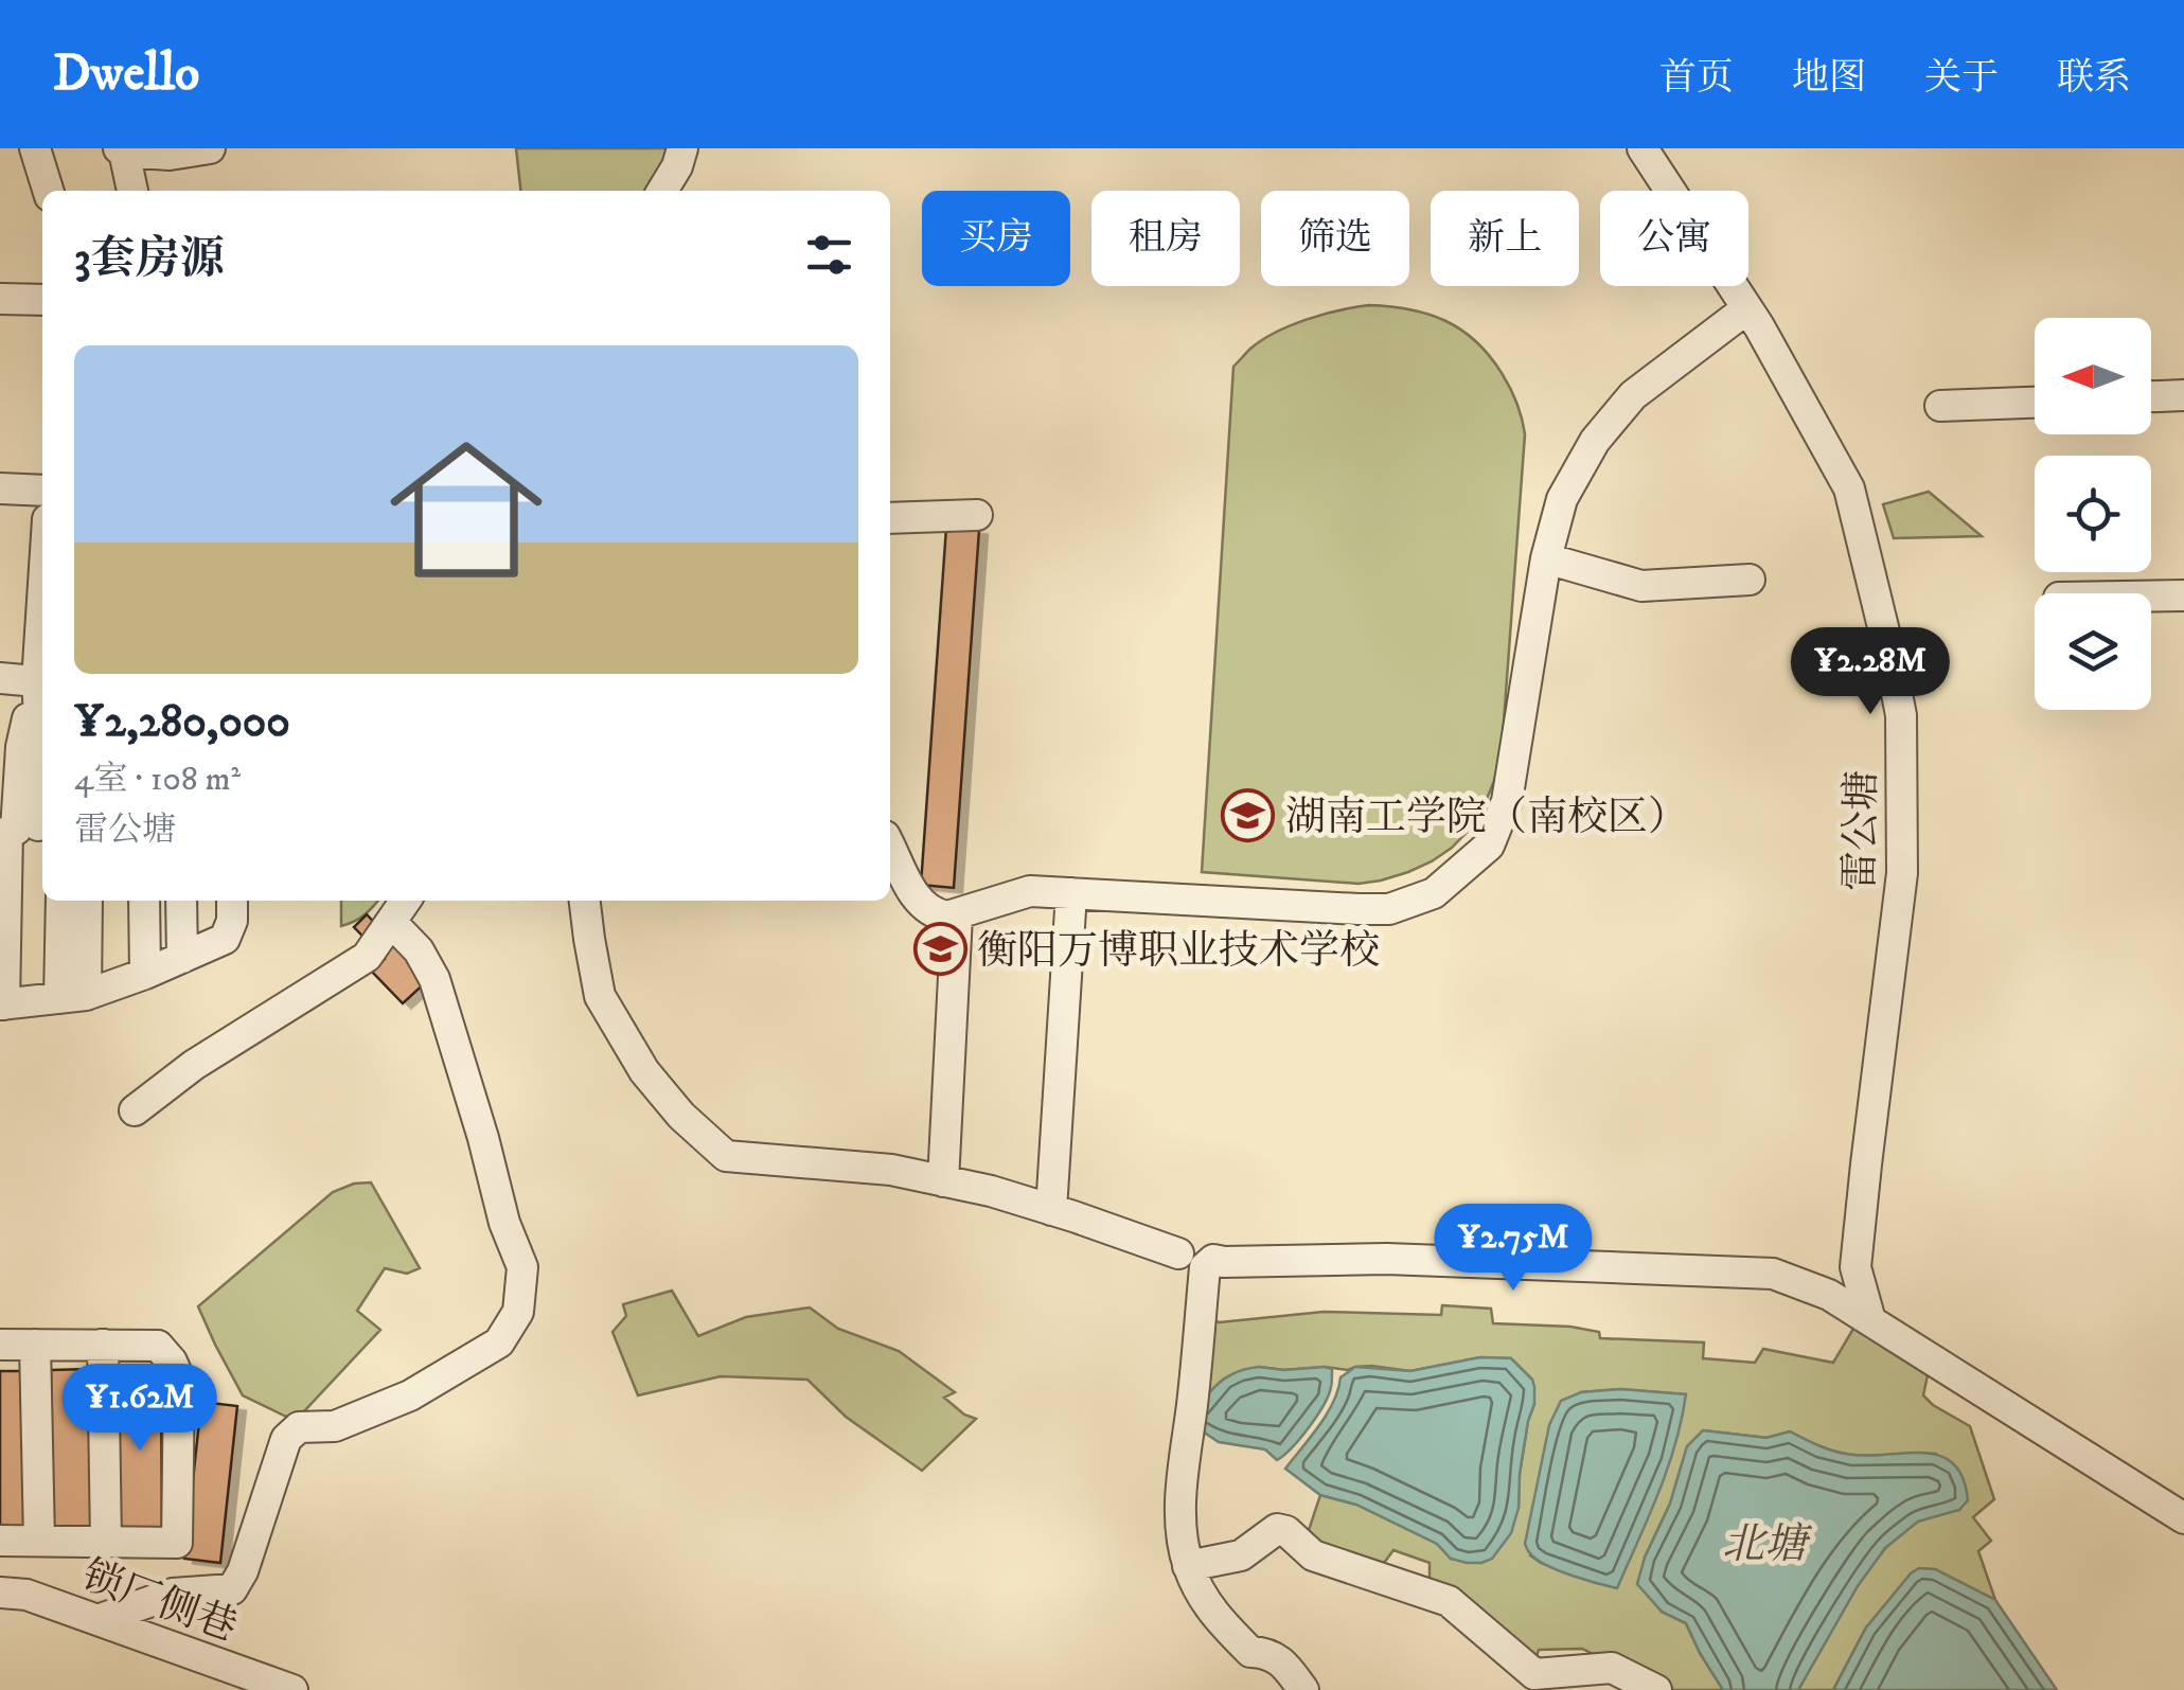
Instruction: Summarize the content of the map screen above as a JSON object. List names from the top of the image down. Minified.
{"streets":{"street":["雷公塘","锁厂侧巷"]},"water":["北塘"],"places":{"school or university":["湖南工学院（南校区）","衡阳万博职业技术学校"]},"north":"left","page":{"header":"Dwello","nav":["首页","地图","关于","联系"],"chip":["买房","租房","筛选","新上","公寓"],"heading":"3套房源","list":[{"name":"¥2,280,000","note":"4室 · 108 m² · 雷公塘"}],"price":["¥2.28M","¥2.75M","¥1.62M"]}}
